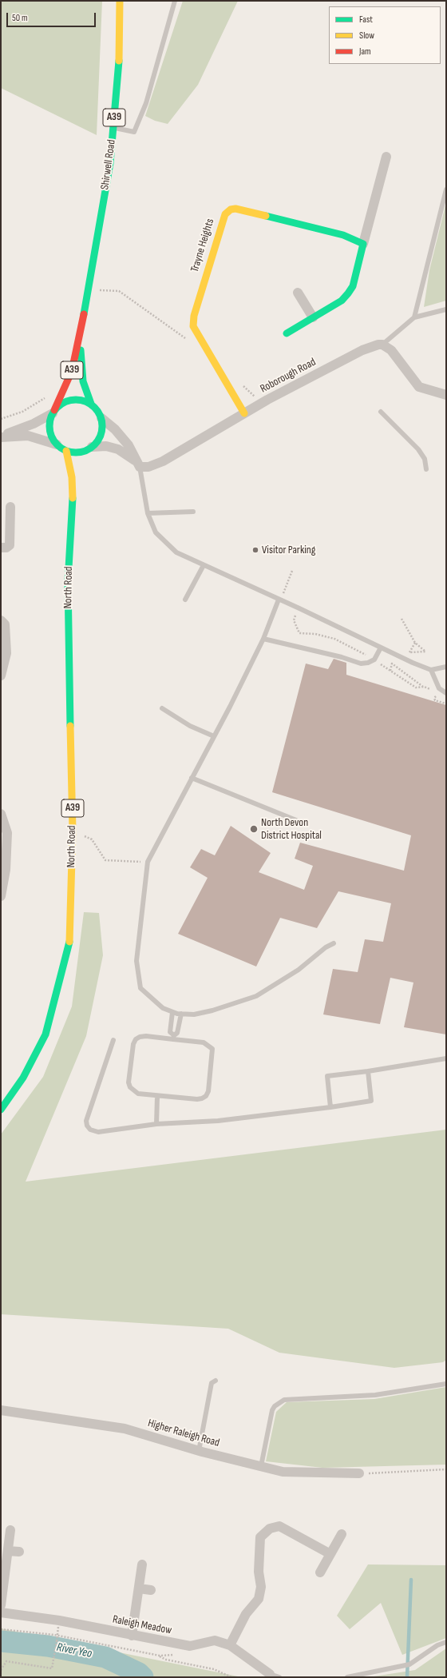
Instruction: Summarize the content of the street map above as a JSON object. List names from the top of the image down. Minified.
{"streets":{"main road":["A39","Shirwell Road","Trayne Heights","North Road"],"street":["Roborough Road","Higher Raleigh Road","Raleigh Meadow"]},"crossings":[["Shirwell Road","North Road"],["Trayne Heights","Roborough Road"]],"water":["River Yeo"],"places":["Visitor Parking","North Devon District Hospital"],"legend":["Fast","Slow","Jam"],"scale_bar":"50 m"}
